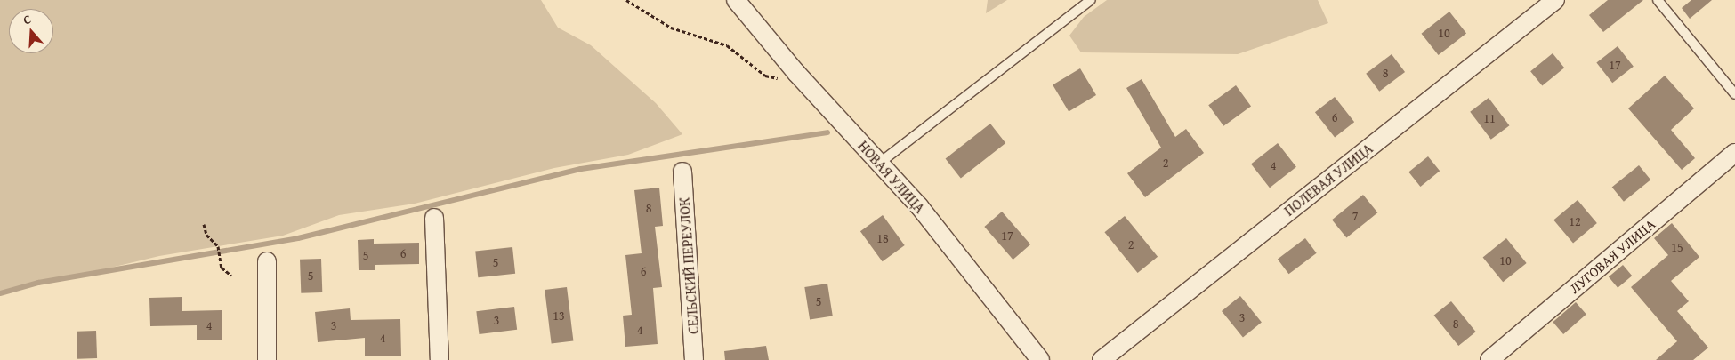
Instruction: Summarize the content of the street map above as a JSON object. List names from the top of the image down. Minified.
{"streets":{"street":["НОВАЯ УЛИЦА","ПОЛЕВАЯ УЛИЦА","ЛУГОВАЯ УЛИЦА","СЕЛЬСКИЙ ПЕРЕУЛОК"]},"house_numbers":["10","17","8","6","11","2","4","8","7","12","17","18","2","15","6","5","10","5","6","5","5","13","3","3","8","4","3","4","4"],"north":"top"}
